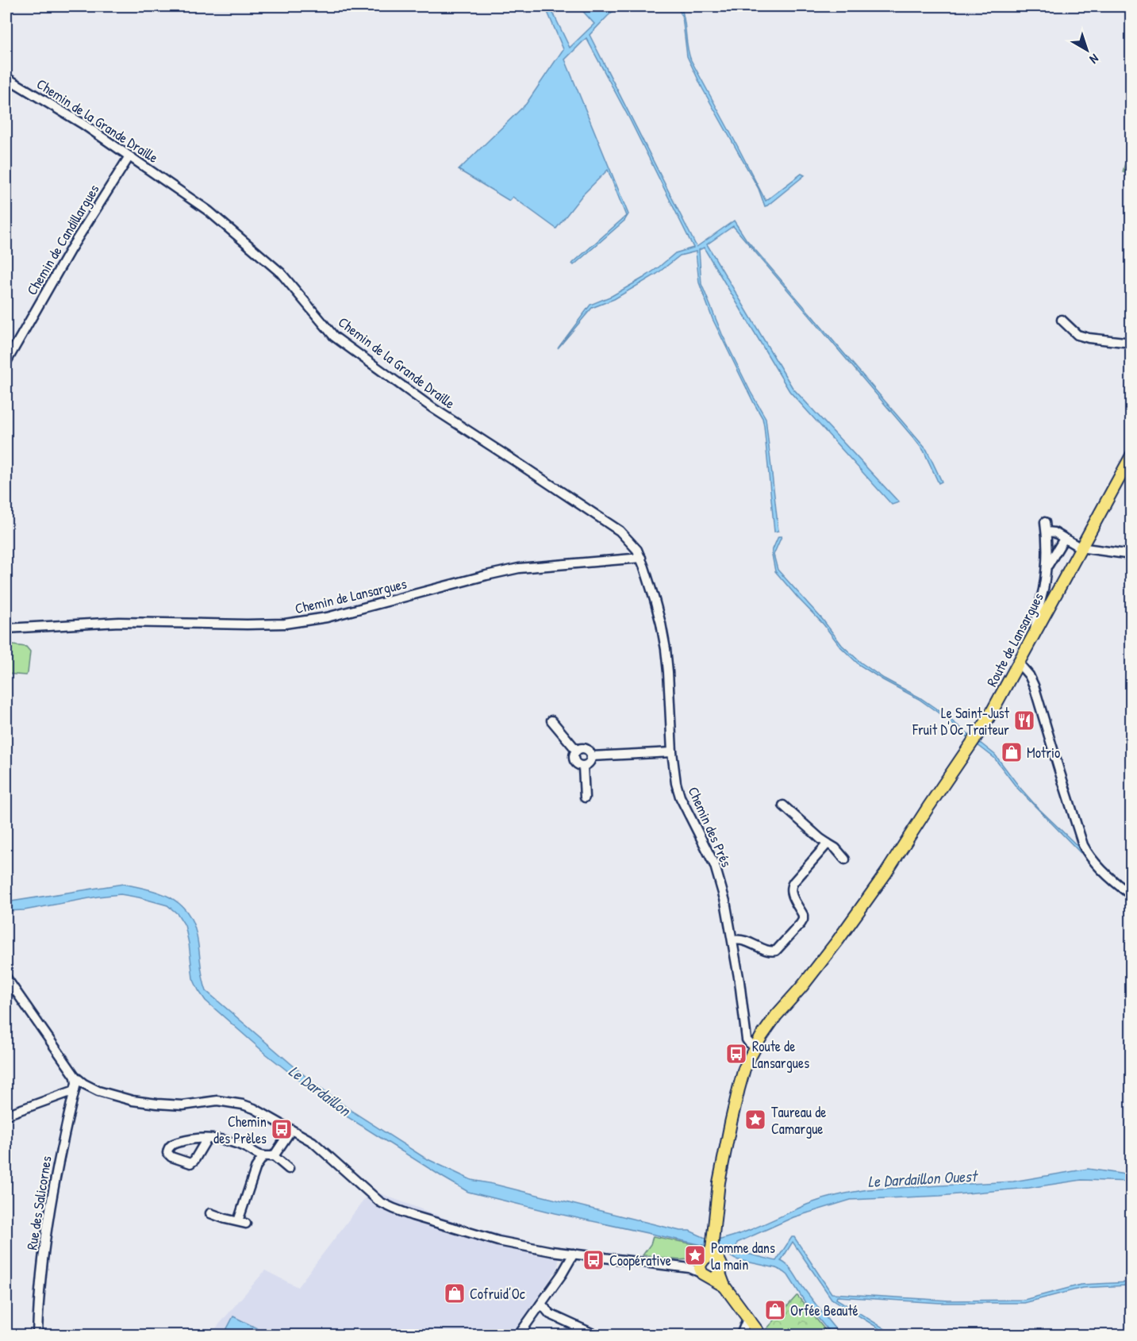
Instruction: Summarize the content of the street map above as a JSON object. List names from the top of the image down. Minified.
{"streets":{"main road":["Route de Lansargues"],"street":["Chemin de la Grande Draille","Chemin de Candillargues","Chemin de Lansargues","Chemin des Prés","Rue des Salicornes"]},"crossings":[["Chemin de la Grande Draille","Chemin de Candillargues"],["Chemin de la Grande Draille","Chemin de Lansargues"],["Chemin de la Grande Draille","Chemin des Prés"],["Chemin de Lansargues","Chemin des Prés"],["Route de Lansargues","Chemin des Prés"]],"water":["Le Dardaillon","Le Dardaillon Ouest"],"places":{"restaurant":["Le Saint-Just Fruit D'Oc Traiteur"],"shop":["Motrio","Cofruid’Oc","Orfée Beauté"],"bus stop":["Route de Lansargues","Chemin des Prèles","Coopérative"],"place":["Taureau de Camargue","Pomme dans la main"]},"north":"bottom right"}
